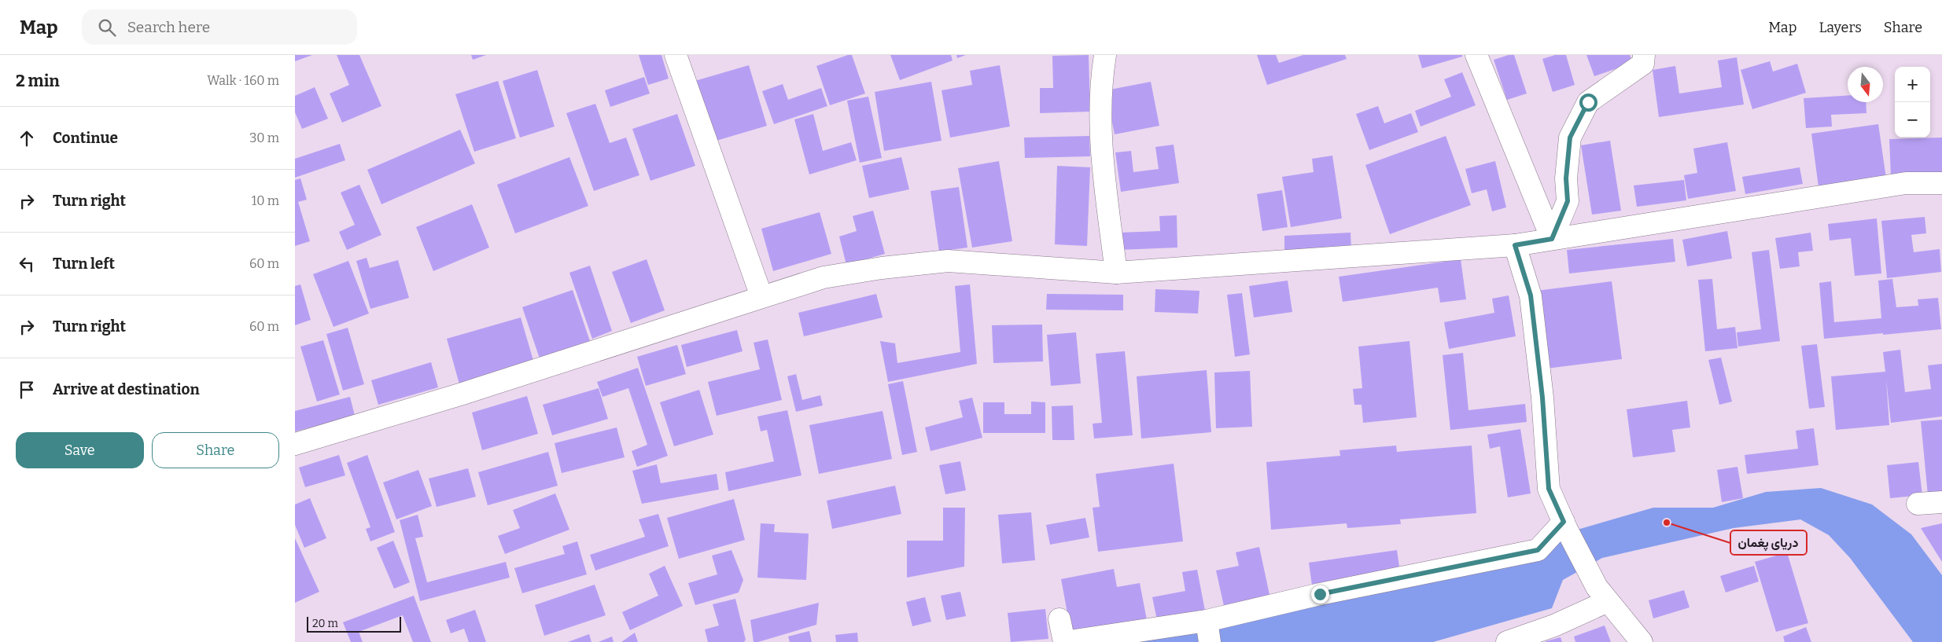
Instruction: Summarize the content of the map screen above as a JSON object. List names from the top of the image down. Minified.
{"places":["دریای پغمان"],"scale_bar":"20 m","north":"bottom","page":{"header":"Map","search":"Search here","nav":["Map","Layers","Share"],"heading":["2 min","Walk · 160 m"],"map_buttons":["+","−"],"list":[["Continue","30 m"],["Turn right","10 m"],["Turn left","60 m"],["Turn right","60 m"],"Arrive at destination"],"buttons":["Save","Share"],"scale":"20 m"}}
